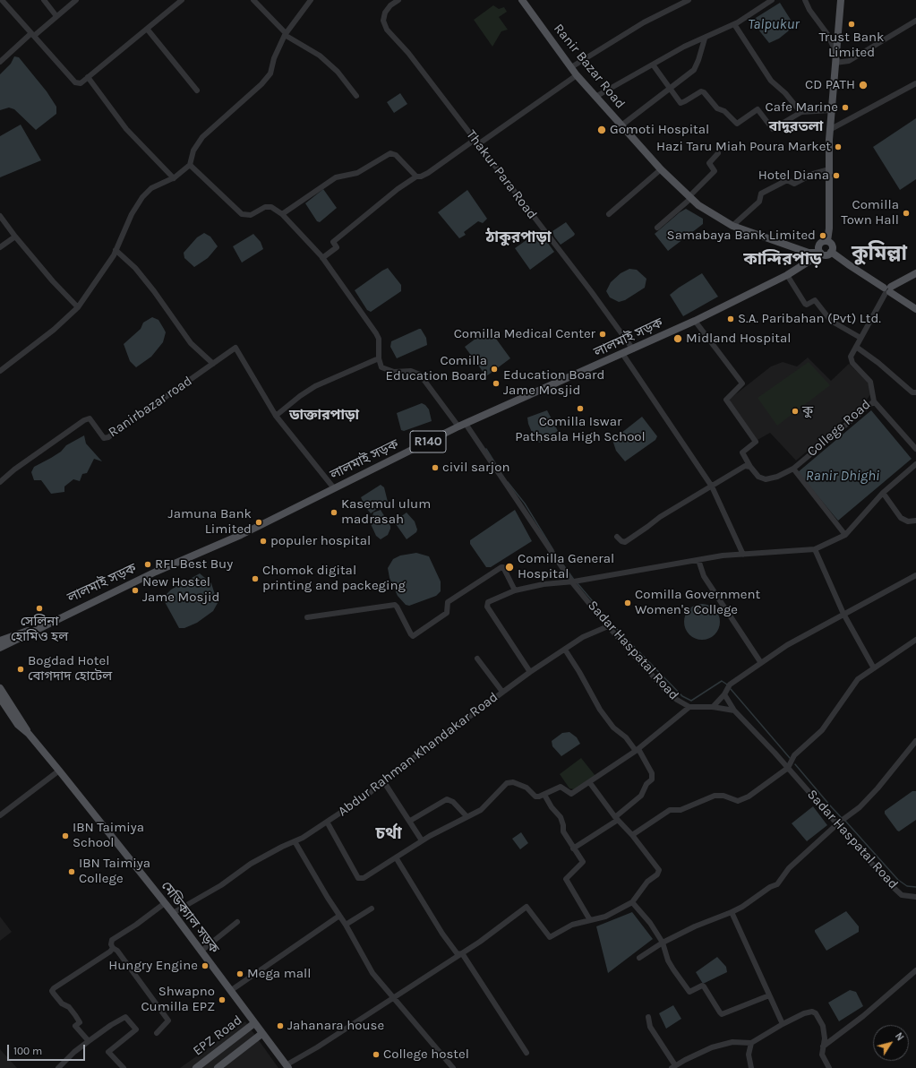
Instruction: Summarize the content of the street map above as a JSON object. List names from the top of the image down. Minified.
{"streets":{"main road":["Ranir Bazar Road","লালমাই সড়ক","R140","মেডিক্যাল সড়ক","EPZ Road"],"street":["Thakur Para Road","Ranirbazar road","College Road","Sadar Haspatal Road","Abdur Rahman Khandakar Road"]},"crossings":[["Ranir Bazar Road","লালমাই সড়ক"],["Thakur Para Road","লালমাই সড়ক"],["লালমাই সড়ক","Sadar Haspatal Road"],["Sadar Haspatal Road","Abdur Rahman Khandakar Road"],["Abdur Rahman Khandakar Road","মেডিক্যাল সড়ক"],["মেডিক্যাল সড়ক","EPZ Road"]],"districts":["বাদুরতলা","ঠাকুরপাড়া","কুমিল্লা","কান্দিরপাড়","ডাক্তারপাড়া","চর্থা"],"water":["Talpukur","Ranir Dhighi"],"places":["Trust Bank Limited","CD PATH","Cafe Marine","Gomoti Hospital","Hazi Taru Miah Poura Market","Hotel Diana","Comilla Town Hall","Samabaya Bank Limited","S.A. Paribahan (Pvt) Ltd.","Comilla Medical Center","Midland Hospital","Comilla Education Board","Education Board Jame Mosjid","Comilla Iswar Pathsala High School","কু","civil sarjon","Kasemul ulum madrasah","Jamuna Bank Limited","populer hospital","RFL Best Buy","Comilla General Hospital","Chomok digital printing and packeging","New Hostel Jame Mosjid","Comilla Government Women's College","সেলিনা হোমিও হল","Bogdad Hotel বোগদাদ হোটেল","IBN Taimiya School","IBN Taimiya College","Hungry Engine","Mega mall","Shwapno Cumilla EPZ","Jahanara house","College hostel"],"scale_bar":"100 m","north":"top right"}
